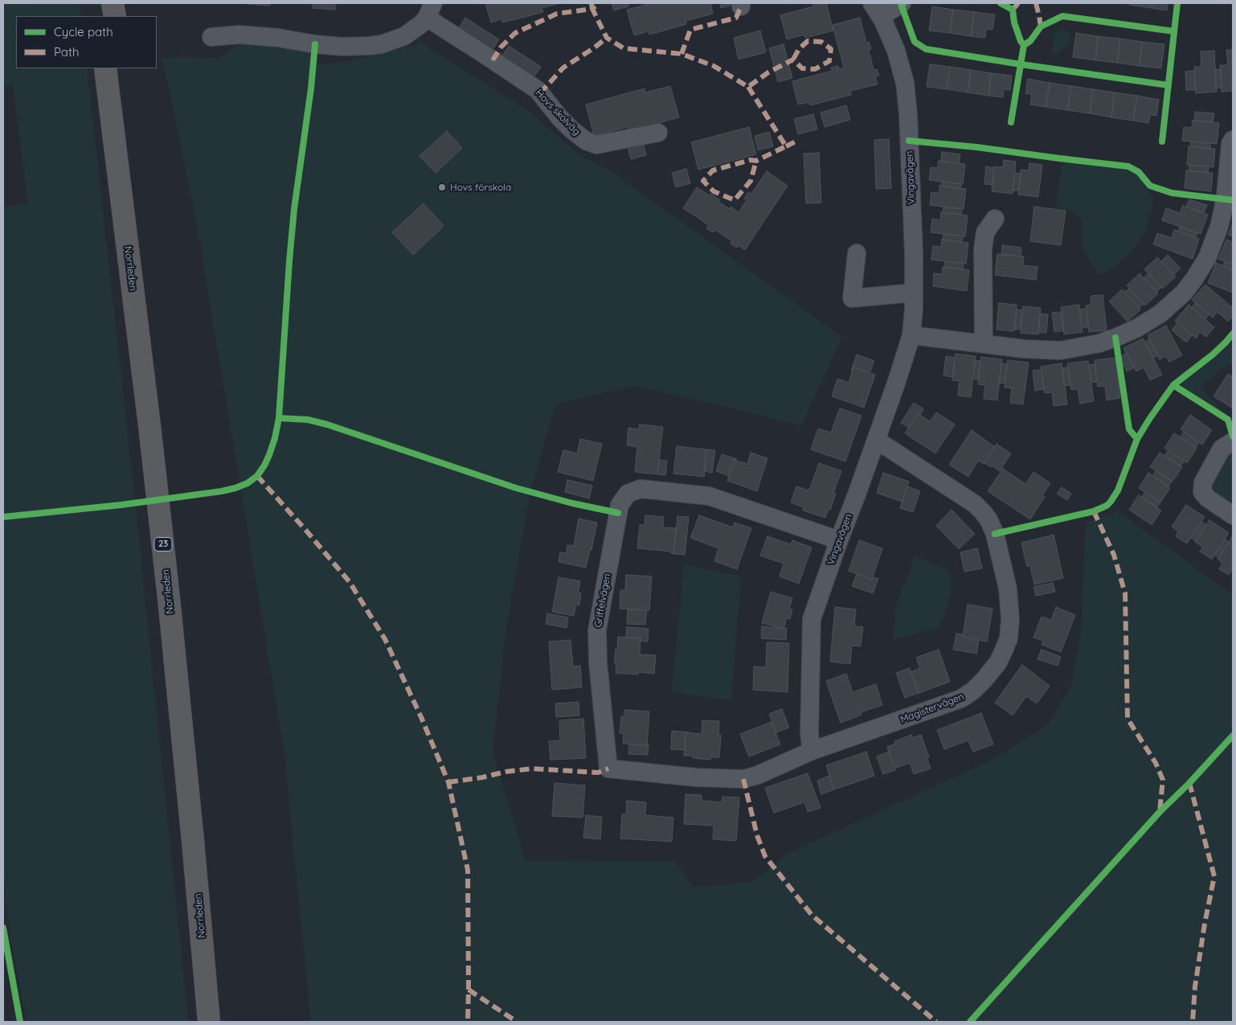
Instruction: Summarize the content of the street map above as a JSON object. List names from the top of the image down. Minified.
{"streets":{"highway":["Norrleden","23"],"street":["Hovs skolväg","Vingavägen","Griffelvägen","Magistervägen"]},"crossings":[["Vingavägen","Griffelvägen"],["Vingavägen","Magistervägen"],["Griffelvägen","Magistervägen"]],"places":["Hovs förskola"],"legend":["Cycle path","Path"]}
